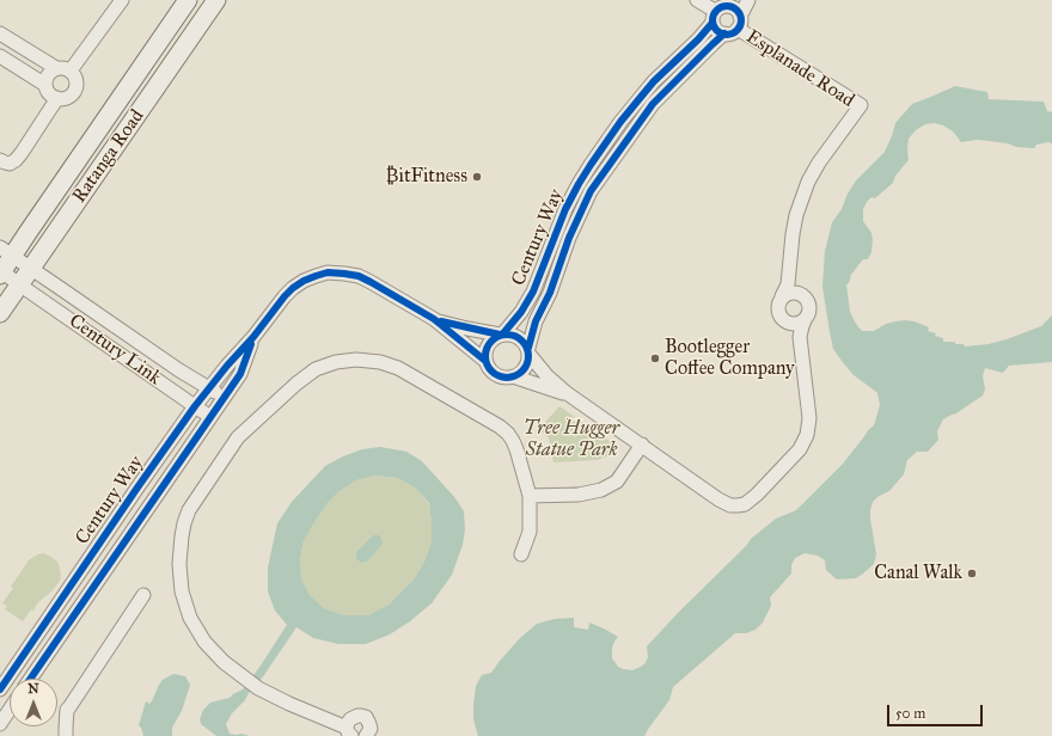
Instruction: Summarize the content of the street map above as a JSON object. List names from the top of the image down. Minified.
{"streets":{"main road":["Ratanga Road"],"street":["Esplanade Road","Century Way","Century Link"]},"crossings":[["Esplanade Road","Century Way"],["Ratanga Road","Century Link"],["Century Way","Century Link"]],"parks":["Tree Hugger Statue Park"],"places":["₿itFitness","Bootlegger Coffee Company","Canal Walk"],"scale_bar":"50 m","north":"top"}
